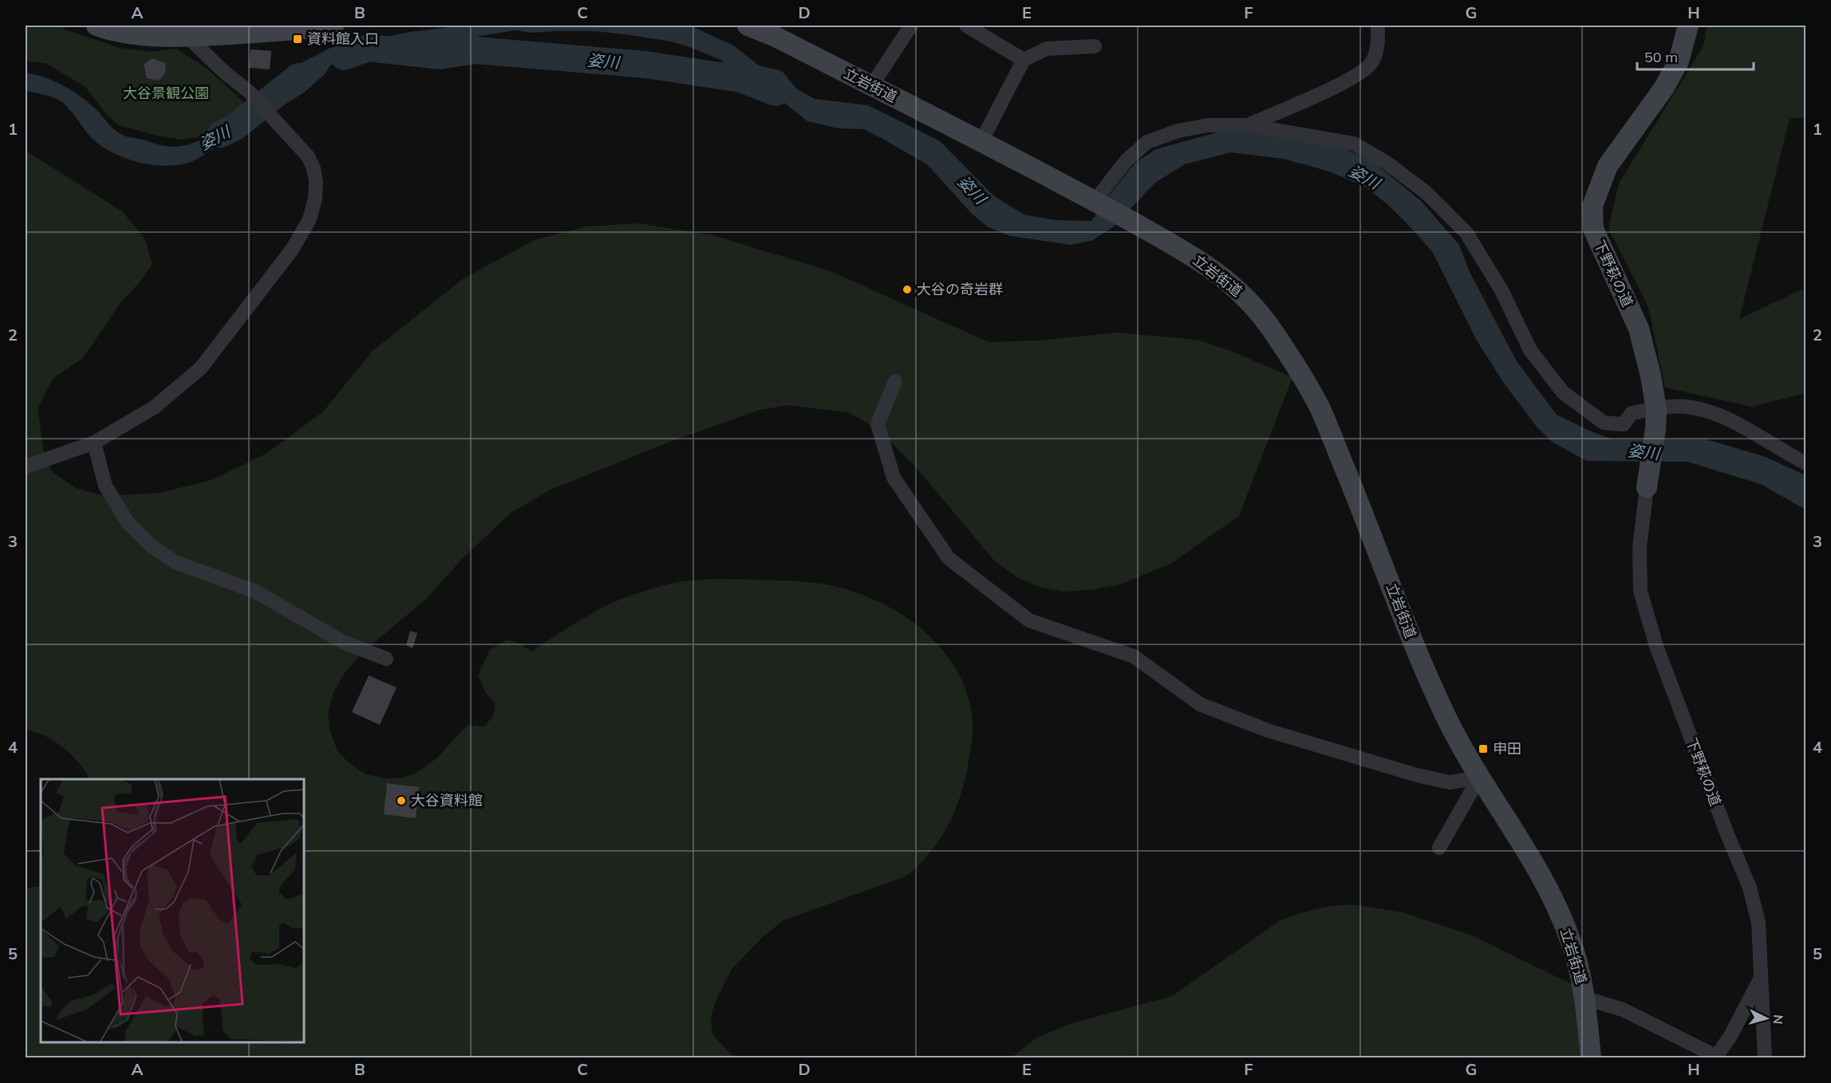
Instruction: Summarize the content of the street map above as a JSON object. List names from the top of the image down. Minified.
{"streets":{"street":["立岩街道","下野萩の道"]},"water":["姿川"],"parks":["大谷景観公園"],"places":{"transit":["資料館入口","申田"],"other":["大谷の奇岩群","大谷資料館"]},"scale_bar":"50 m","north":"right","grid":{"columns":["A","B","C","D","E","F","G","H"],"rows":["1","2","3","4","5"]}}
